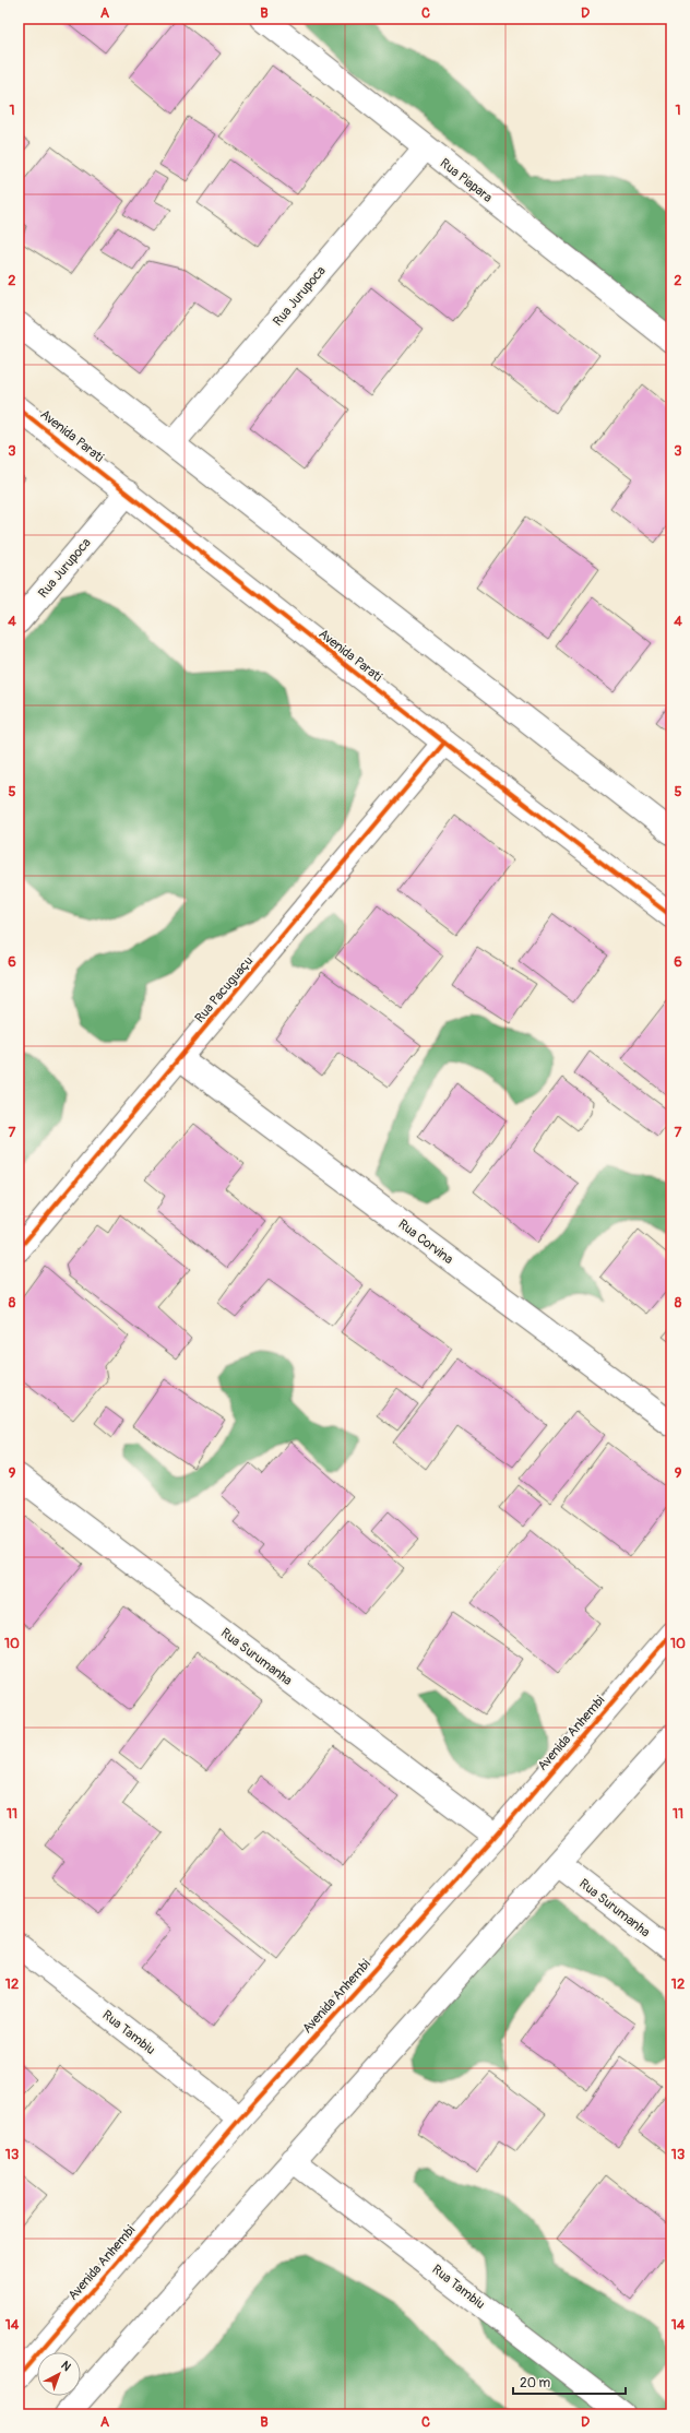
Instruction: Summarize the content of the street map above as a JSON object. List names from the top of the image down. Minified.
{"streets":{"street":["Rua Piapara","Rua Jurupoca","Avenida Parati","Rua Pacuguaçu","Rua Corvina","Rua Surumanha","Avenida Anhembi","Rua Tambiu"]},"crossings":[["Rua Piapara","Rua Jurupoca"],["Rua Jurupoca","Avenida Parati"],["Avenida Parati","Rua Pacuguaçu"],["Rua Pacuguaçu","Rua Corvina"],["Rua Surumanha","Avenida Anhembi"],["Avenida Anhembi","Rua Tambiu"]],"scale_bar":"20 m","north":"top right","grid":{"columns":["A","B","C","D"],"rows":["1","2","3","4","5","6","7","8","9","10","11","12","13","14"]}}
